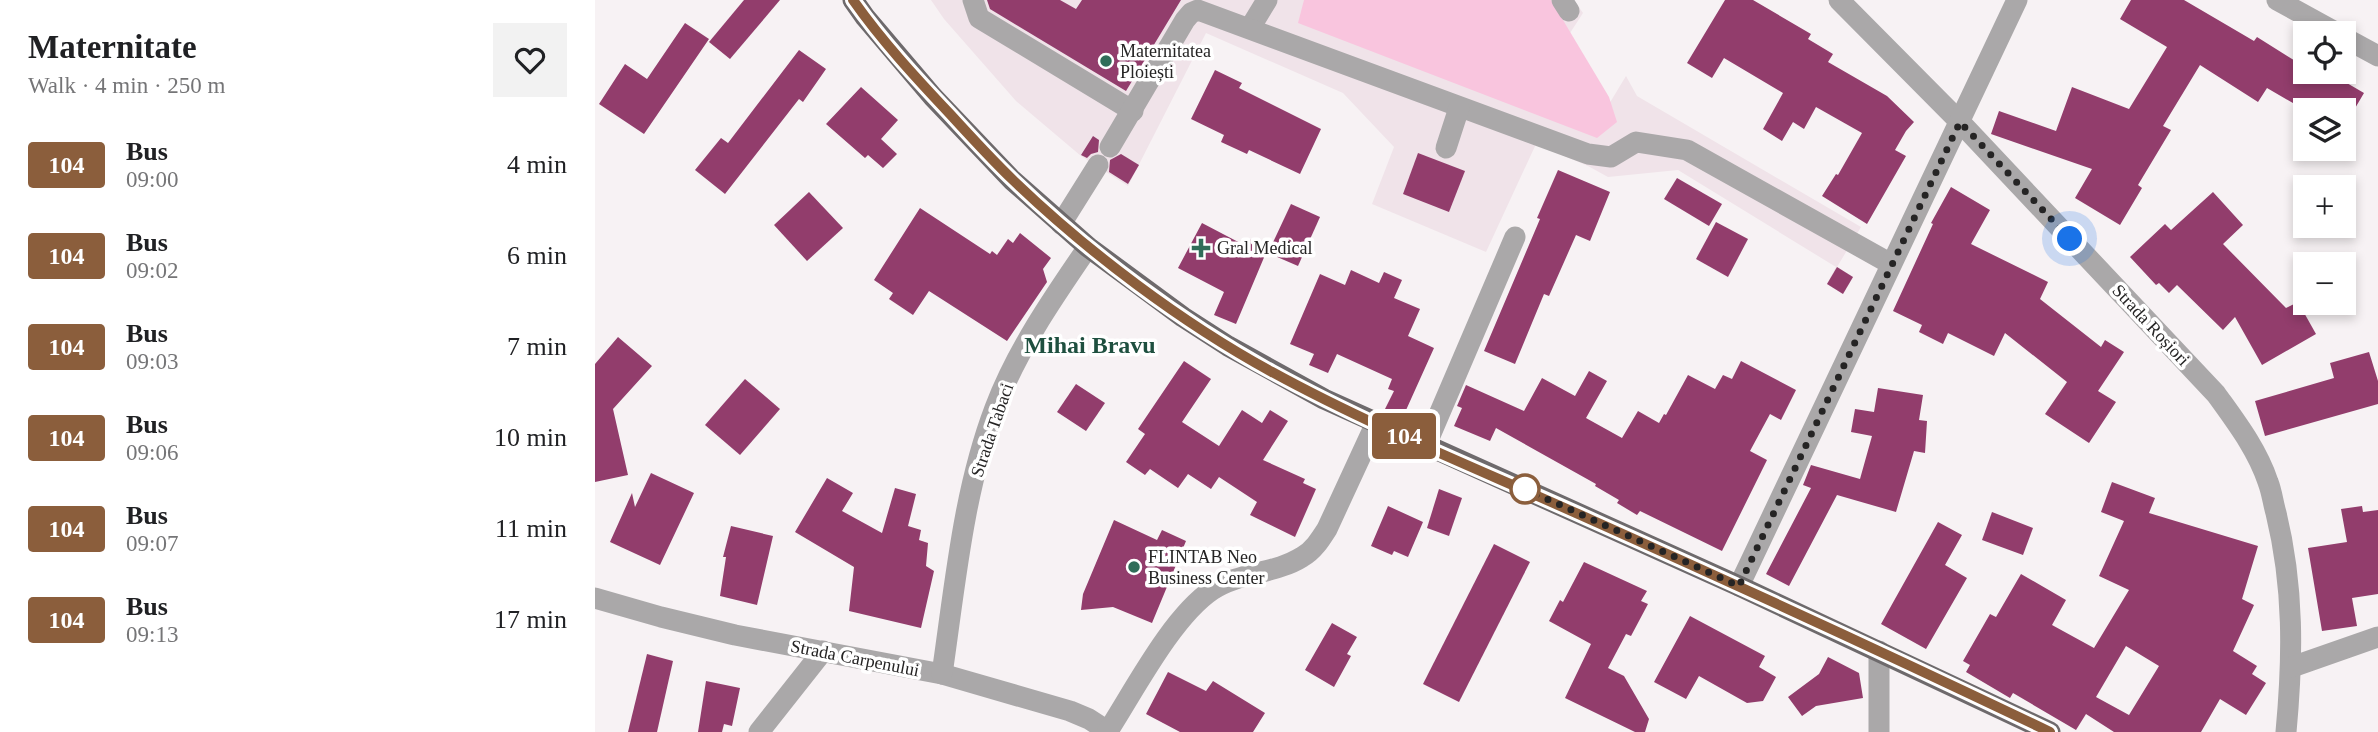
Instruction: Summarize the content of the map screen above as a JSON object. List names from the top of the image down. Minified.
{"streets":{"street":["Strada Roșiori","Strada Tabaci","Strada Carpenului"]},"crossings":[["Strada Tabaci","Strada Carpenului"]],"districts":["Mihai Bravu"],"places":{"other":["Maternitatea Ploiești","FLINTAB Neo Business Center"],"health":["Gral Medical"]},"lines":["bus line 104"],"page":{"heading":["Maternitate","Walk · 4 min · 250 m"],"on_map":"104","map_buttons":["+","−"],"list":[{"mark":"104","name":"Bus","note":"09:00","value":"4 min"},{"mark":"104","name":"Bus","note":"09:02","value":"6 min"},{"mark":"104","name":"Bus","note":"09:03","value":"7 min"},{"mark":"104","name":"Bus","note":"09:06","value":"10 min"},{"mark":"104","name":"Bus","note":"09:07","value":"11 min"},{"mark":"104","name":"Bus","note":"09:13","value":"17 min"}]}}
